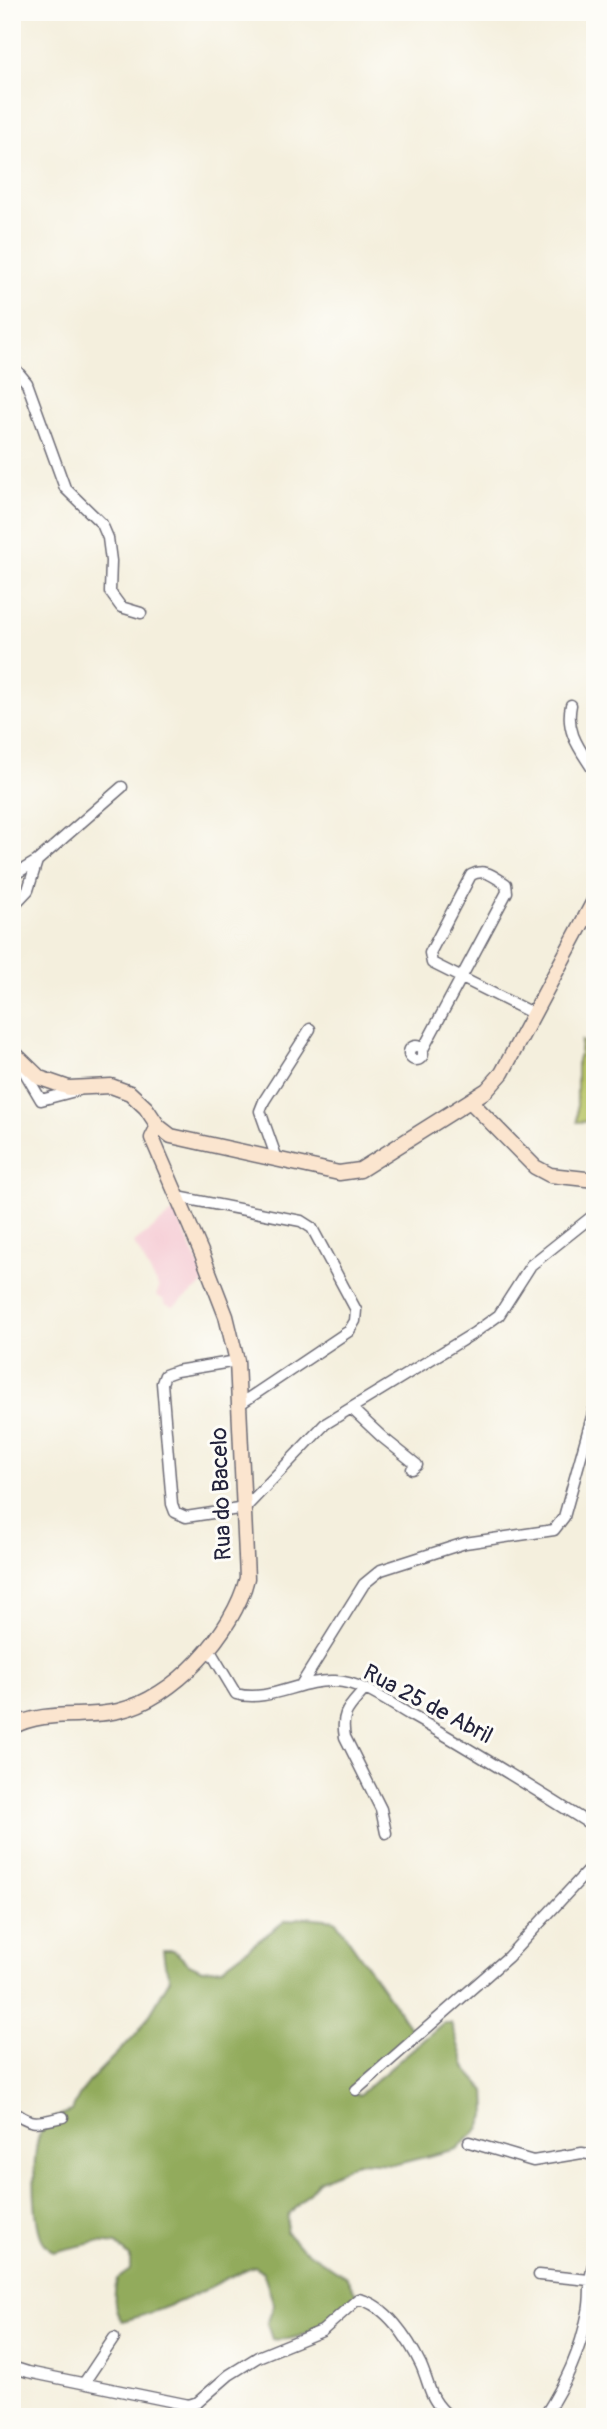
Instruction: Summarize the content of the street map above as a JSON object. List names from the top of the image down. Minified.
{"streets":{"street":["Rua do Bacelo","Rua 25 de Abril"]},"crossings":[["Rua do Bacelo","Rua 25 de Abril"]]}
